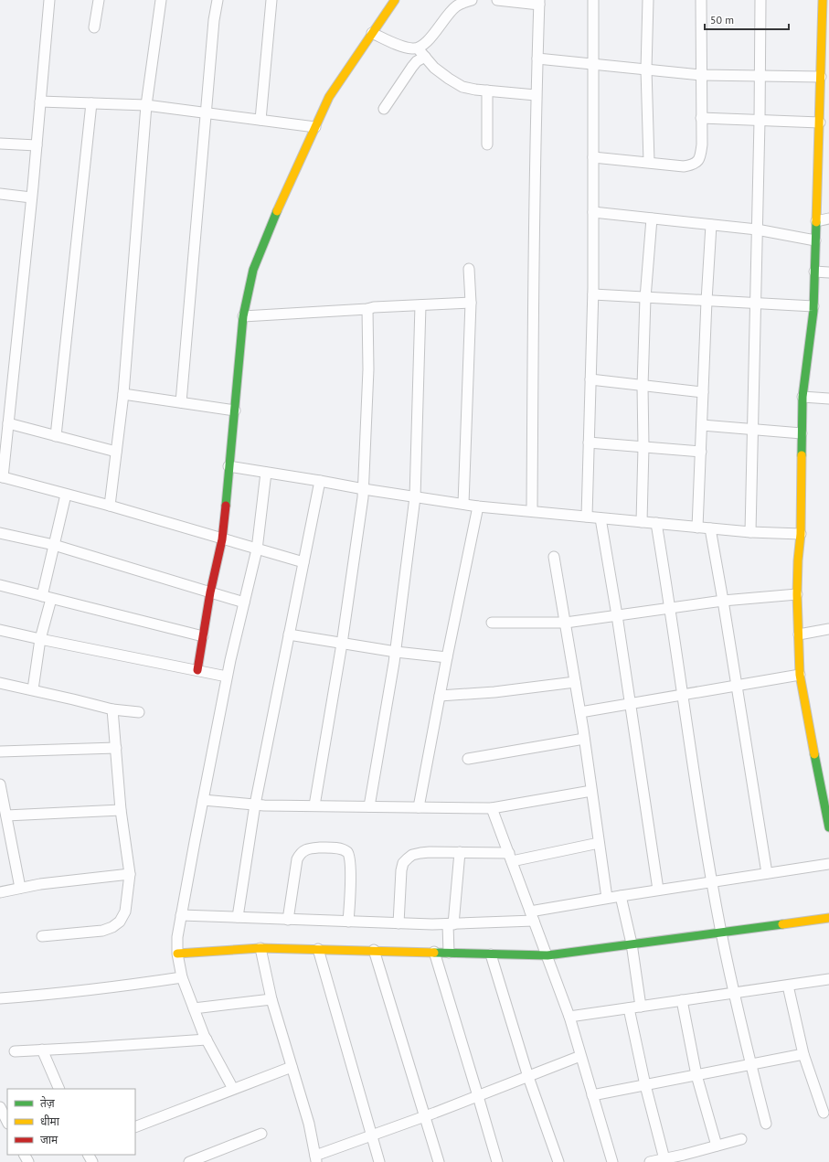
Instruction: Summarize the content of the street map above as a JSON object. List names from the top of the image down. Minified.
{"legend":["तेज़","धीमा","जाम"],"scale_bar":"50 m"}
